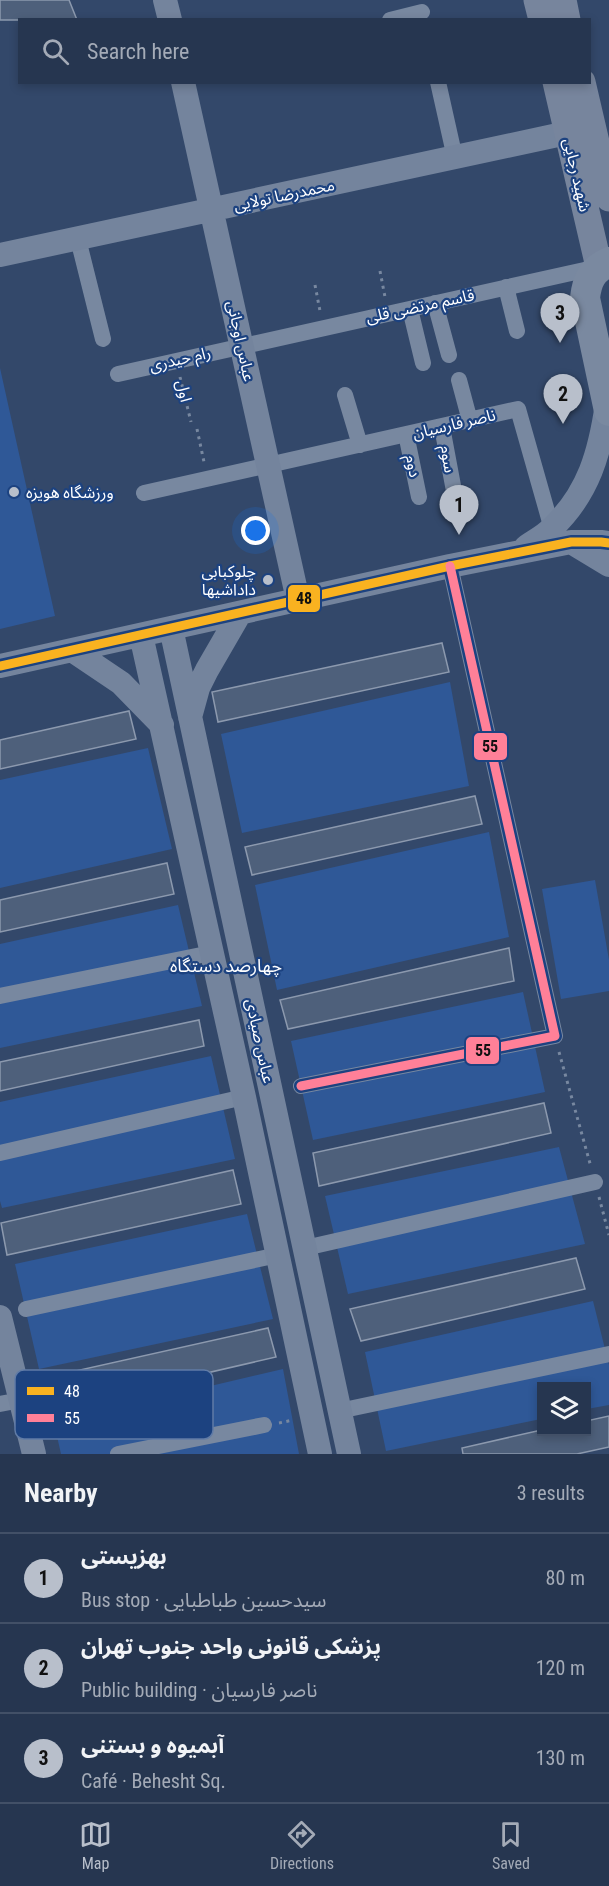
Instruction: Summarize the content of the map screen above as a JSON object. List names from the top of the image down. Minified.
{"streets":{"main road":["شهید رجایی"],"street":["محمدرضا تولایی","قاسم مرتضی قلی","عباس اوجانی","رام حیدری","ناصر فارسیان","سوم","دوم","عباس صیادی"],"path":["اول"]},"crossings":[["شهید رجایی","محمدرضا تولایی"],["شهید رجایی","قاسم مرتضی قلی"],["محمدرضا تولایی","عباس اوجانی"],["قاسم مرتضی قلی","عباس اوجانی"],["قاسم مرتضی قلی","رام حیدری"],["عباس اوجانی","رام حیدری"],["عباس اوجانی","ناصر فارسیان"],["رام حیدری","اول"],["ناصر فارسیان","سوم"],["ناصر فارسیان","دوم"]],"districts":["چهارصد دستگاه"],"places":["ورزشگاه هویزه","چلوکبابی داداشیها"],"lines":["transit line 48","transit line 55"],"legend":["48","55"],"page":{"search":"Search here","pins":["3","2","1"],"heading":["Nearby","3 results"],"list":[{"mark":"1","name":"بهزیستی","note":"Bus stop · سیدحسین طباطبایی","value":"80 m"},{"mark":"2","name":"پزشکی قانونی واحد جنوب تهران","note":"Public building · ناصر فارسیان","value":"120 m"},{"mark":"3","name":"آبمیوه و بستنی","note":"Café · Behesht Sq.","value":"130 m"}],"nav":["Map","Directions","Saved"]}}
